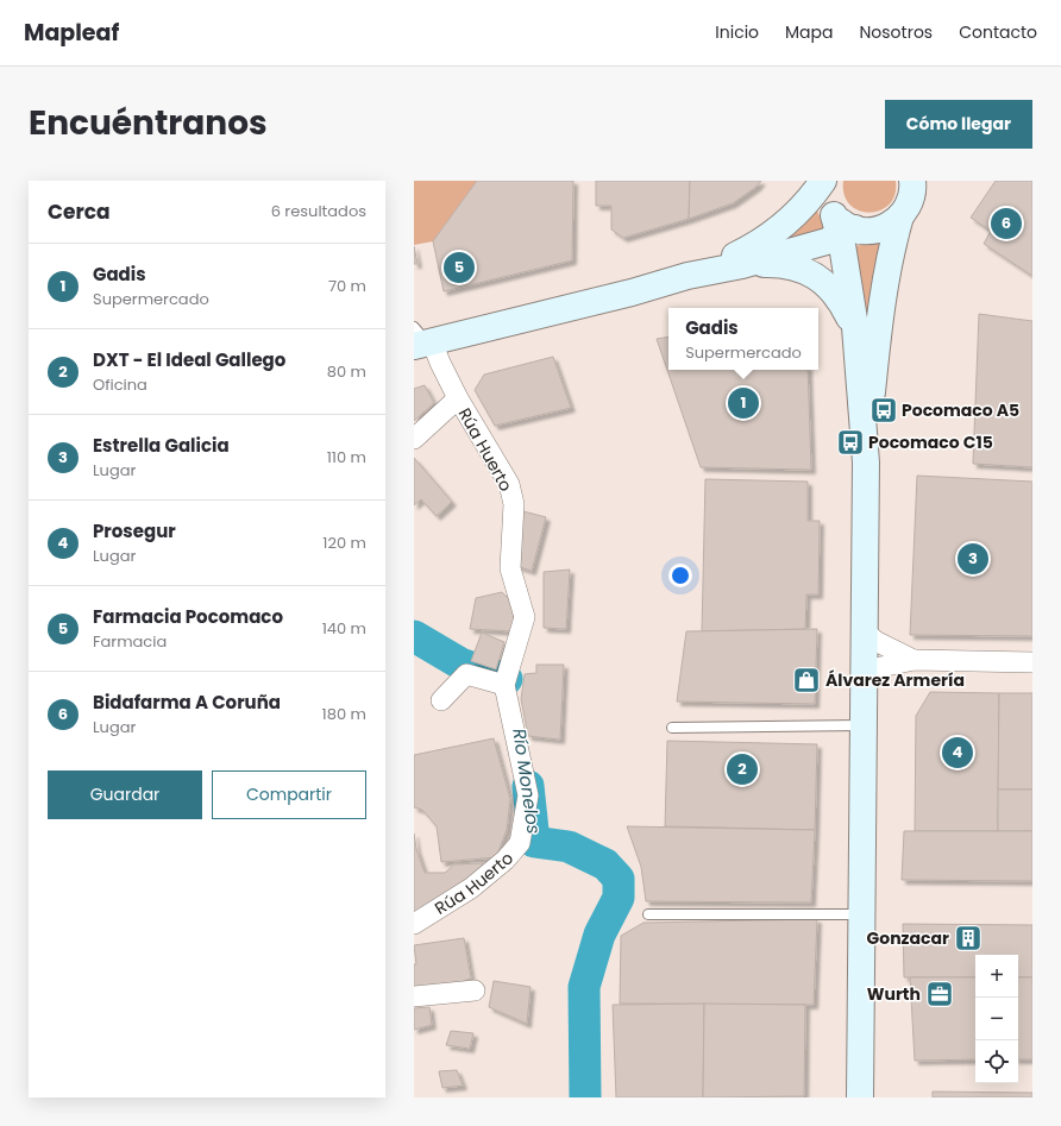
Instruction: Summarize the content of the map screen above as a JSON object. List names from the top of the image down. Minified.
{"streets":{"street":["Rúa Huerto"]},"water":["Río Monelos"],"places":{"bus stop":["Pocomaco A5","Pocomaco C15"],"shop":["Álvarez Armería"],"building":["Gonzacar"],"office":["Wurth"]},"page":{"header":"Mapleaf","nav":["Inicio","Mapa","Nosotros","Contacto"],"title":"Encuéntranos","buttons":["Cómo llegar",["Guardar","Compartir"]],"heading":["Cerca","6 resultados"],"pins":["6","5","1","3","4","2"],"list":[{"mark":"1","name":"Gadis","note":"Supermercado","value":"70 m"},{"mark":"2","name":"DXT - El Ideal Gallego","note":"Oficina","value":"80 m"},{"mark":"3","name":"Estrella Galicia","note":"Lugar","value":"110 m"},{"mark":"4","name":"Prosegur","note":"Lugar","value":"120 m"},{"mark":"5","name":"Farmacia Pocomaco","note":"Farmacia","value":"140 m"},{"mark":"6","name":"Bidafarma A Coruña","note":"Lugar","value":"180 m"}],"popup":["Gadis","Supermercado"],"map_buttons":["+","−"]}}
